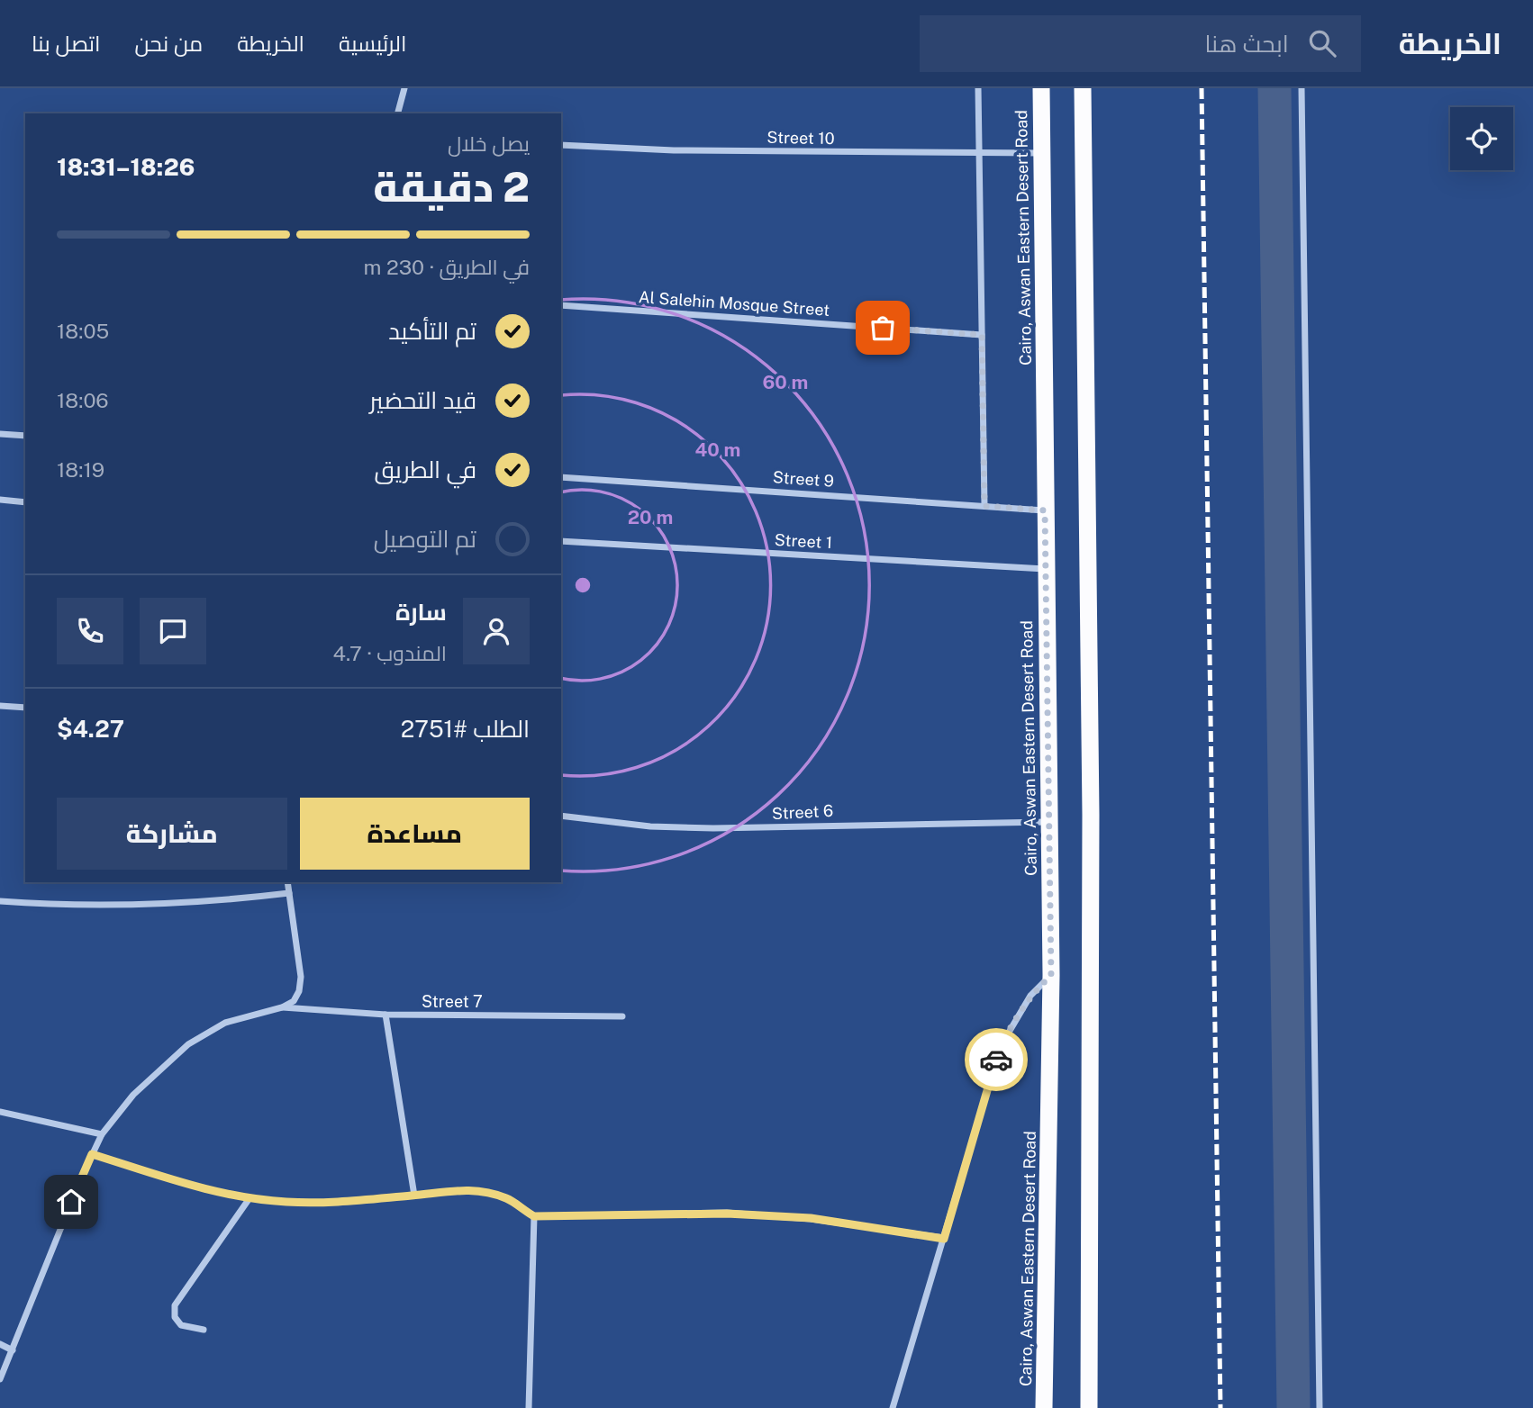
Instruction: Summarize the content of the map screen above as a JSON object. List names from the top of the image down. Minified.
{"streets":{"highway":["Cairo, Aswan Eastern Desert Road"],"street":["Street 10","Al Salehin Mosque Street","Street 9","Street 1","Street 6","Street 7"]},"crossings":[["Street 10","Cairo, Aswan Eastern Desert Road"],["Cairo, Aswan Eastern Desert Road","Street 9"],["Cairo, Aswan Eastern Desert Road","Street 1"],["Cairo, Aswan Eastern Desert Road","Street 6"]],"page":{"header":"الخريطة","search":"ابحث هنا","nav":["الرئيسية","الخريطة","من نحن","اتصل بنا"],"heading":["2 دقيقة","يصل خلال","18:26–18:31"],"panel":["سارة","المندوب · 4.7","الطلب #2751","$4.27"],"bar":"في الطريق · 230 m","list":[["تم التأكيد","18:05"],["قيد التحضير","18:06"],["في الطريق","18:19"],"تم التوصيل"],"buttons":["مساعدة","مشاركة"]},"rings":["60 m","40 m","20 m"]}
